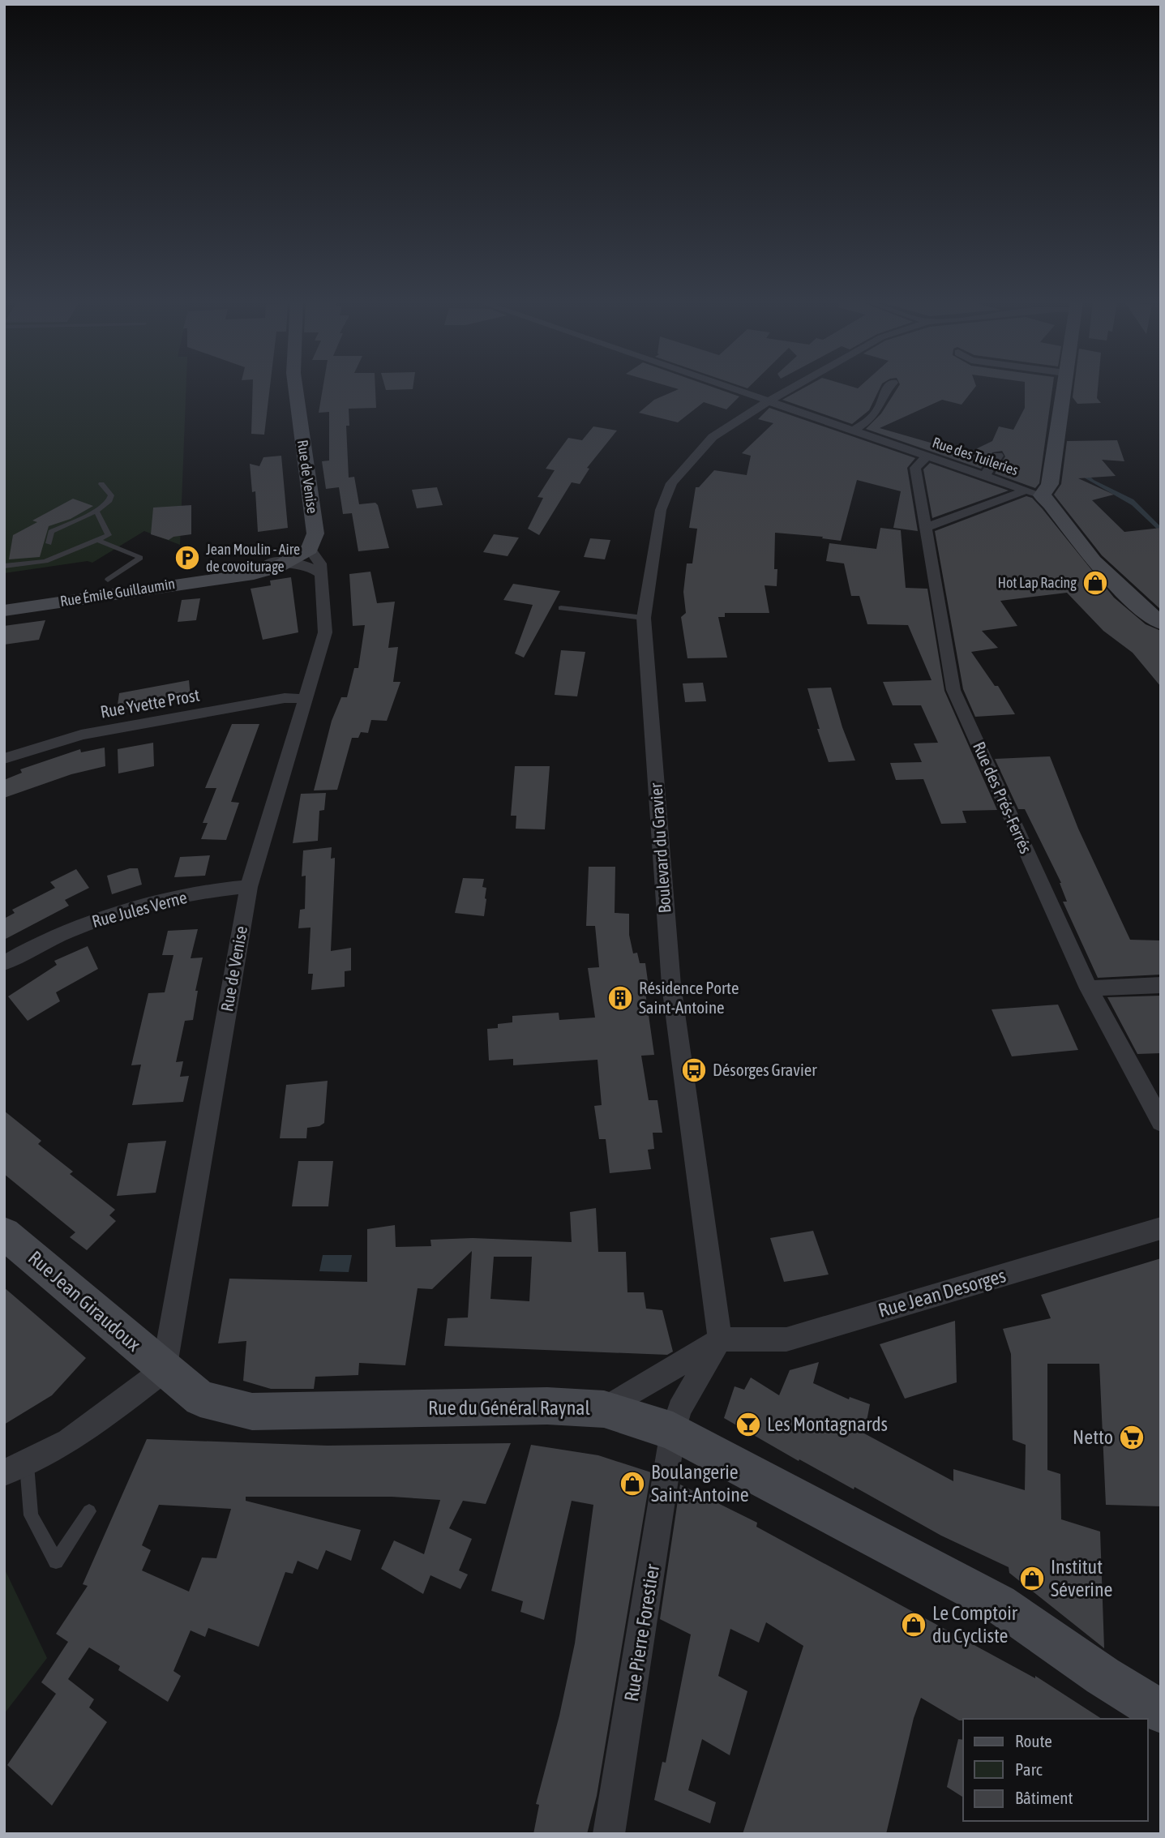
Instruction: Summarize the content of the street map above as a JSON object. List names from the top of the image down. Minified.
{"streets":{"main road":["Rue de Venise","Rue Émile Guillaumin","Rue Jean Giraudoux","Rue du Général Raynal"],"street":["Rue des Tuileries","Rue Yvette Prost","Rue des Prés-Ferrés","Boulevard du Gravier","Rue Jules Verne","Rue Jean Desorges","Rue Pierre Forestier"]},"crossings":[["Rue des Tuileries","Rue des Prés-Ferrés"],["Rue des Tuileries","Boulevard du Gravier"],["Rue de Venise","Rue Émile Guillaumin"],["Rue de Venise","Rue Yvette Prost"],["Rue de Venise","Rue Jules Verne"],["Rue de Venise","Rue Jean Giraudoux"],["Rue de Venise","Rue du Général Raynal"],["Boulevard du Gravier","Rue Jean Desorges"],["Rue Jean Giraudoux","Rue du Général Raynal"],["Rue du Général Raynal","Rue Pierre Forestier"]],"places":{"parking":["Jean Moulin - Aire de covoiturage"],"shop":["Hot Lap Racing","Boulangerie Saint-Antoine","Institut Séverine","Le Comptoir du Cycliste"],"building":["Résidence Porte Saint-Antoine"],"bus stop":["Désorges Gravier"],"bar":["Les Montagnards"],"supermarket":["Netto"]},"legend":["Route","Parc","Bâtiment"]}
